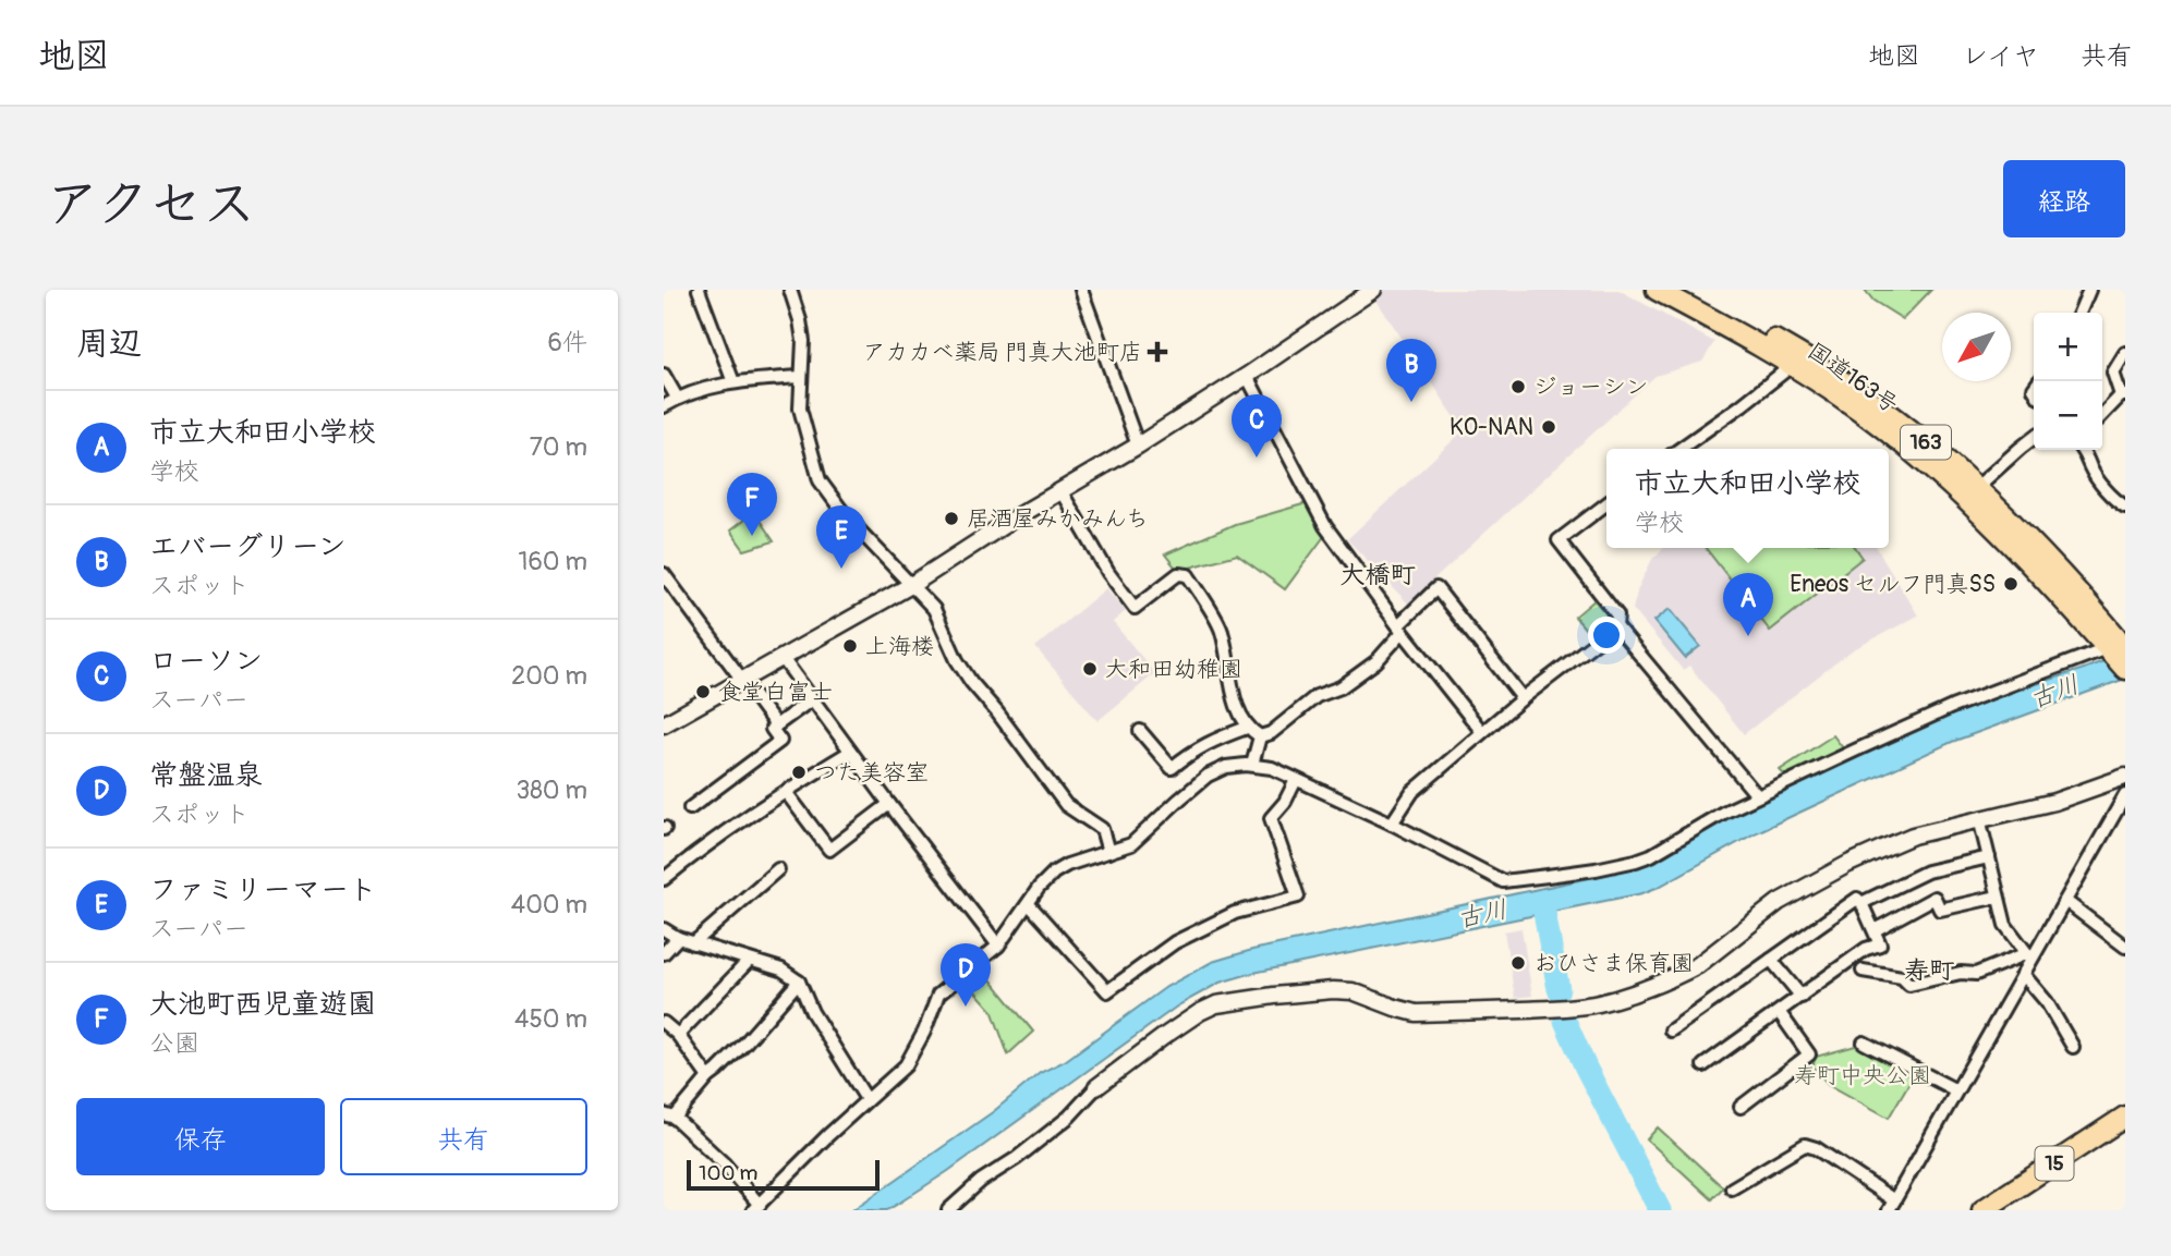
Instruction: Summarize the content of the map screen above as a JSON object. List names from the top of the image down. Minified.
{"streets":{"main road":["国道163号","163","15"]},"districts":["大橋町","寿町"],"water":["古川"],"parks":["寿町中央公園"],"places":{"health":["アカカベ薬局 門真大池町店"],"other":["ジョーシン","KO-NAN","居酒屋みかみんち","Eneos セルフ門真SS","上海楼","大和田幼稚園","食堂白富士","つた美容室","おひさま保育園"]},"scale_bar":"100 m","north":"bottom left","page":{"header":"地図","nav":["地図","レイヤ","共有"],"title":"アクセス","buttons":["経路",["保存","共有"]],"heading":["周辺","6件"],"map_buttons":["+","−"],"pins":["B","C","F","E","A","D"],"list":[{"mark":"A","name":"市立大和田小学校","note":"学校","value":"70 m"},{"mark":"B","name":"エバーグリーン","note":"スポット","value":"160 m"},{"mark":"C","name":"ローソン","note":"スーパー","value":"200 m"},{"mark":"D","name":"常盤温泉","note":"スポット","value":"380 m"},{"mark":"E","name":"ファミリーマート","note":"スーパー","value":"400 m"},{"mark":"F","name":"大池町西児童遊園","note":"公園","value":"450 m"}],"popup":["市立大和田小学校","学校"],"scale":"100 m"}}
